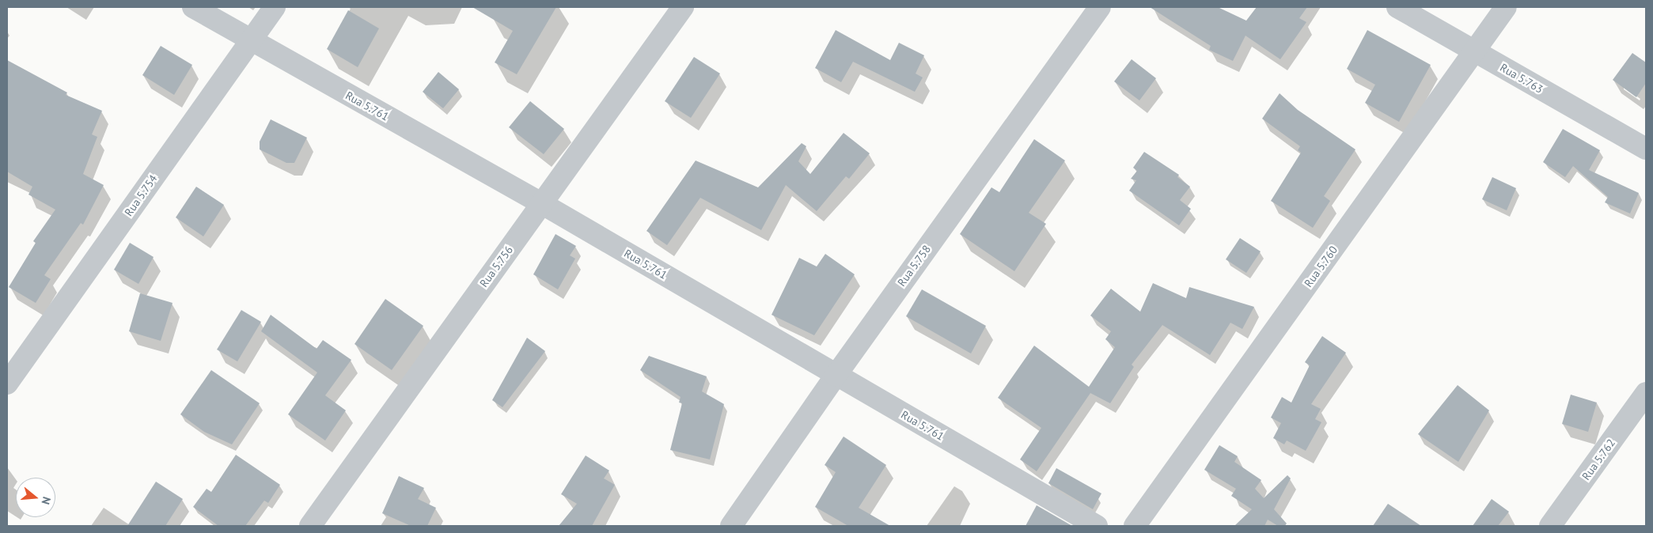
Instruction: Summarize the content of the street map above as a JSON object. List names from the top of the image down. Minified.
{"streets":{"street":["Rua 5.763","Rua 5.761","Rua 5.754","Rua 5.758","Rua 5.756","Rua 5.760","Rua 5.762"]},"crossings":[["Rua 5.763","Rua 5.760"],["Rua 5.761","Rua 5.754"],["Rua 5.761","Rua 5.758"],["Rua 5.761","Rua 5.756"]],"north":"right"}
